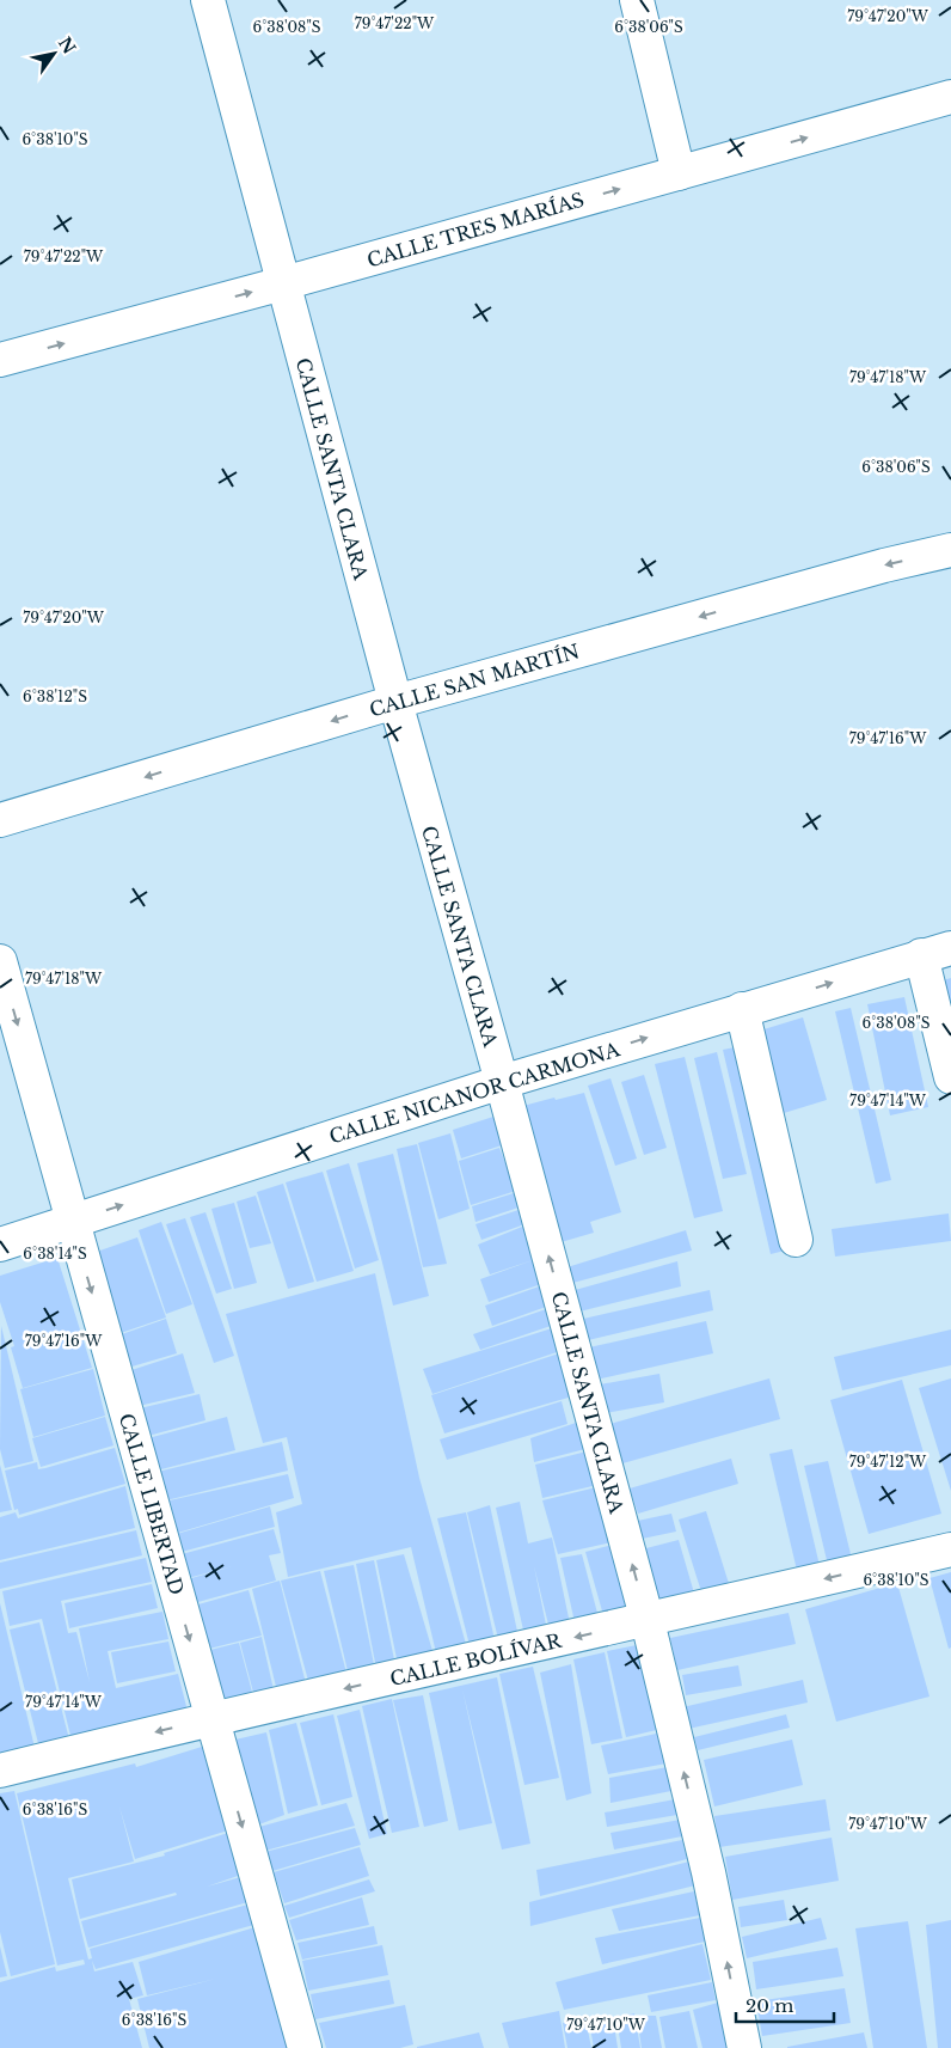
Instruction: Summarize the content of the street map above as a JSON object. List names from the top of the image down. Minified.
{"streets":{"street":["CALLE TRES MARÍAS","CALLE SANTA CLARA","CALLE SAN MARTÍN","CALLE NICANOR CARMONA","CALLE LIBERTAD","CALLE BOLÍVAR"]},"crossings":[["CALLE TRES MARÍAS","CALLE SANTA CLARA"],["CALLE SANTA CLARA","CALLE SAN MARTÍN"],["CALLE SANTA CLARA","CALLE NICANOR CARMONA"],["CALLE SANTA CLARA","CALLE BOLÍVAR"],["CALLE NICANOR CARMONA","CALLE LIBERTAD"],["CALLE LIBERTAD","CALLE BOLÍVAR"]],"one_way":["CALLE TRES MARÍAS","CALLE SANTA CLARA","CALLE SAN MARTÍN","CALLE NICANOR CARMONA","CALLE LIBERTAD","CALLE BOLÍVAR"],"scale_bar":"20 m","north":"top right","coordinates":["79°47'20\"W","79°47'22\"W","6°38'08\"S","6°38'06\"S","6°38'10\"S","79°47'18\"W","6°38'12\"S","79°47'16\"W","79°47'14\"W","6°38'14\"S","79°47'12\"W","6°38'16\"S","79°47'10\"W"]}
